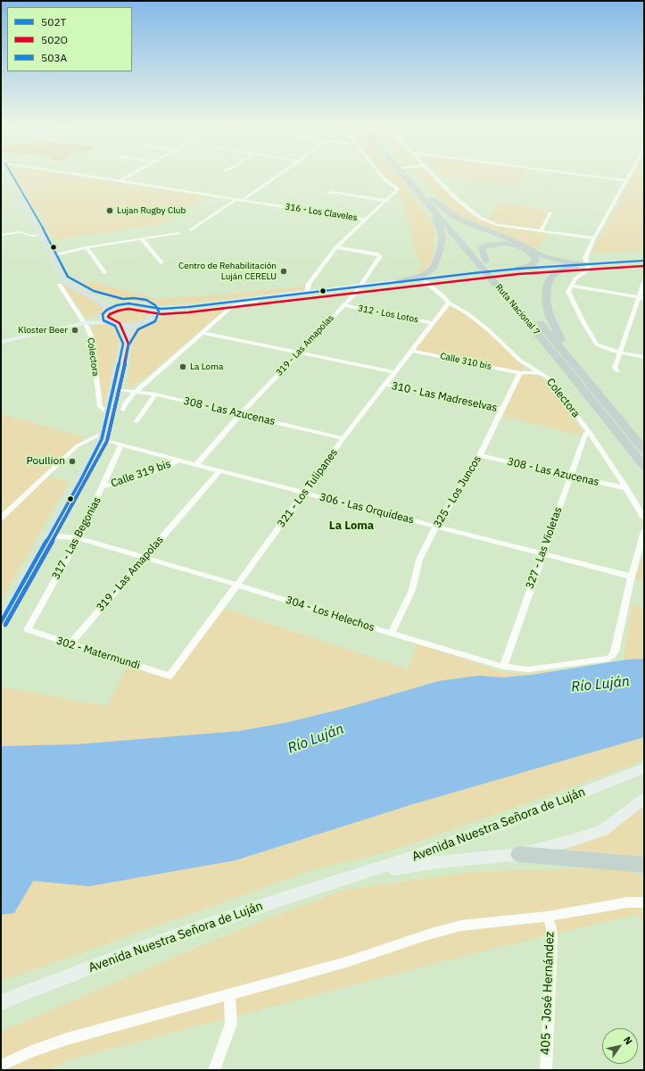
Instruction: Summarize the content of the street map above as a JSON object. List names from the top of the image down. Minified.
{"streets":{"highway":["Ruta Nacional 7"],"main road":["Avenida Nuestra Señora de Luján"],"street":["316 - Los Claveles","312 - Los Lotos","319 - Las Amapolas","Colectora","Calle 310 bis","310 - Las Madreselvas","308 - Las Azucenas","Calle 319 bis","321 - Los Tulipanes","325 - Los Juncos","306 - Las Orquídeas","317 - Las Begonias","327 - Las Violetas","304 - Los Helechos","302 - Matermundi","405 - José Hernández"]},"crossings":[["312 - Los Lotos","319 - Las Amapolas"],["312 - Los Lotos","321 - Los Tulipanes"],["319 - Las Amapolas","310 - Las Madreselvas"],["319 - Las Amapolas","308 - Las Azucenas"],["319 - Las Amapolas","306 - Las Orquídeas"],["319 - Las Amapolas","304 - Los Helechos"],["319 - Las Amapolas","302 - Matermundi"],["Colectora","308 - Las Azucenas"],["Colectora","321 - Los Tulipanes"],["Colectora","327 - Las Violetas"],["Calle 310 bis","321 - Los Tulipanes"],["Calle 310 bis","325 - Los Juncos"],["310 - Las Madreselvas","321 - Los Tulipanes"],["310 - Las Madreselvas","325 - Los Juncos"],["308 - Las Azucenas","321 - Los Tulipanes"],["308 - Las Azucenas","325 - Los Juncos"],["308 - Las Azucenas","327 - Las Violetas"],["Calle 319 bis","306 - Las Orquídeas"],["Calle 319 bis","317 - Las Begonias"],["321 - Los Tulipanes","306 - Las Orquídeas"],["321 - Los Tulipanes","304 - Los Helechos"],["321 - Los Tulipanes","302 - Matermundi"],["325 - Los Juncos","306 - Las Orquídeas"],["325 - Los Juncos","304 - Los Helechos"],["306 - Las Orquídeas","317 - Las Begonias"],["306 - Las Orquídeas","327 - Las Violetas"],["306 - Las Orquídeas","304 - Los Helechos"],["317 - Las Begonias","304 - Los Helechos"],["317 - Las Begonias","302 - Matermundi"],["327 - Las Violetas","304 - Los Helechos"]],"districts":["La Loma"],"water":["Río Luján"],"places":["Lujan Rugby Club","Centro de Rehabilitación Luján CERELU","Kloster Beer","La Loma","Poullion"],"lines":["transit line 503A","transit line 502T","transit line 502O"],"legend":["502T","502O","503A"],"north":"top right"}
